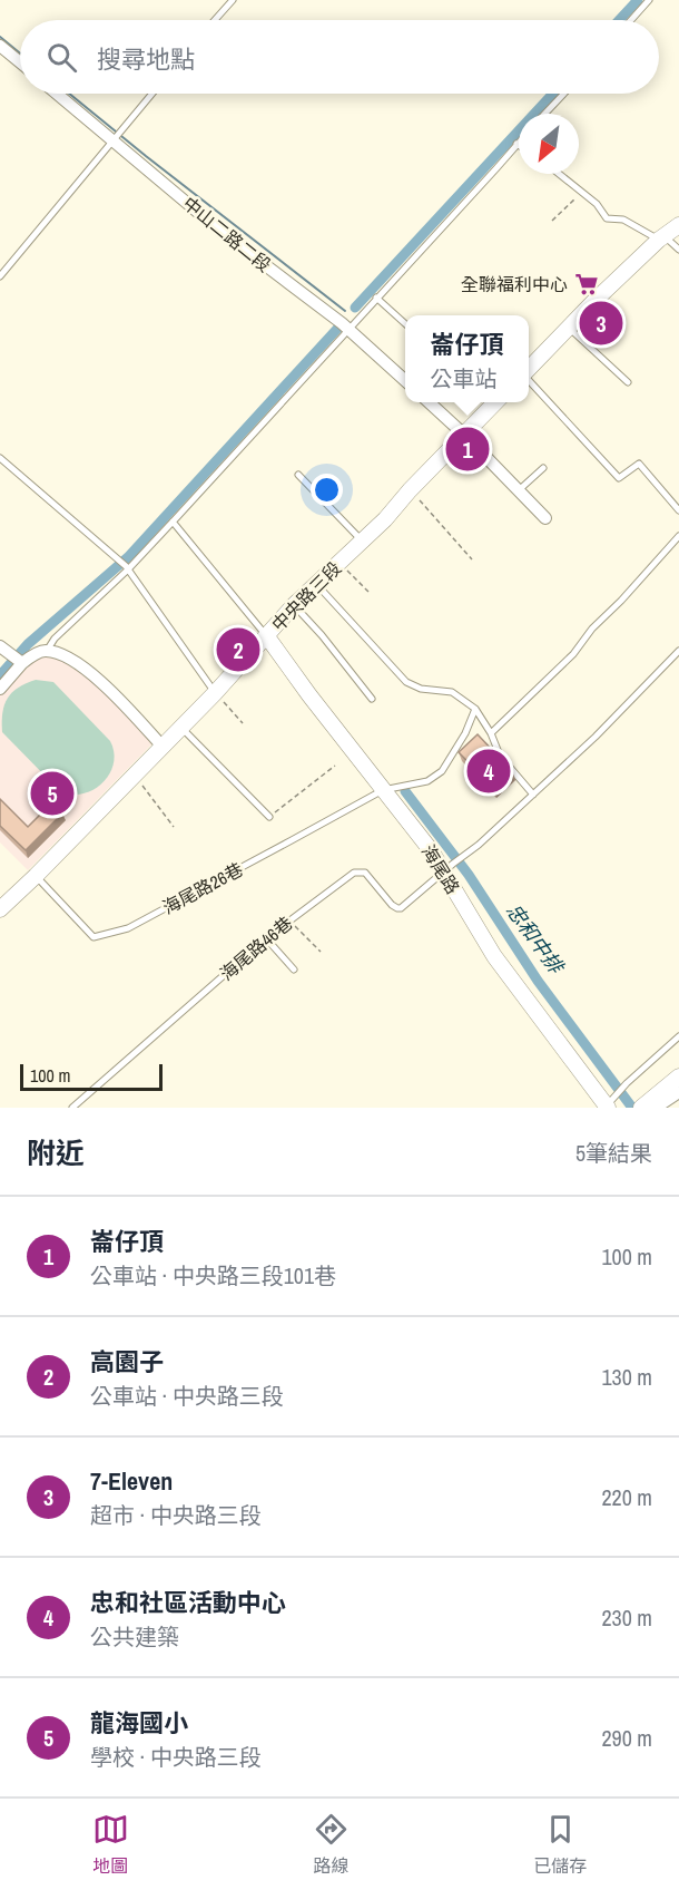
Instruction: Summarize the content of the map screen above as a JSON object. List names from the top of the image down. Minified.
{"streets":{"street":["中山二路二段","中央路三段","海尾路"],"lane":["海尾路26巷","海尾路46巷"]},"crossings":[["中央路三段","海尾路"],["中央路三段","海尾路26巷"],["海尾路","海尾路26巷"],["海尾路","海尾路46巷"]],"water":["忠和中排"],"places":{"supermarket":["全聯福利中心"]},"scale_bar":"100 m","north":"bottom left","page":{"search":"搜尋地點","pins":["3","1","2","4","5"],"popup":["崙仔頂","公車站"],"scale":"100 m","heading":["附近","5筆結果"],"list":[{"mark":"1","name":"崙仔頂","note":"公車站 · 中央路三段101巷","value":"100 m"},{"mark":"2","name":"高園子","note":"公車站 · 中央路三段","value":"130 m"},{"mark":"3","name":"7-Eleven","note":"超市 · 中央路三段","value":"220 m"},{"mark":"4","name":"忠和社區活動中心","note":"公共建築","value":"230 m"},{"mark":"5","name":"龍海國小","note":"學校 · 中央路三段","value":"290 m"}],"nav":["地圖","路線","已儲存"]}}
